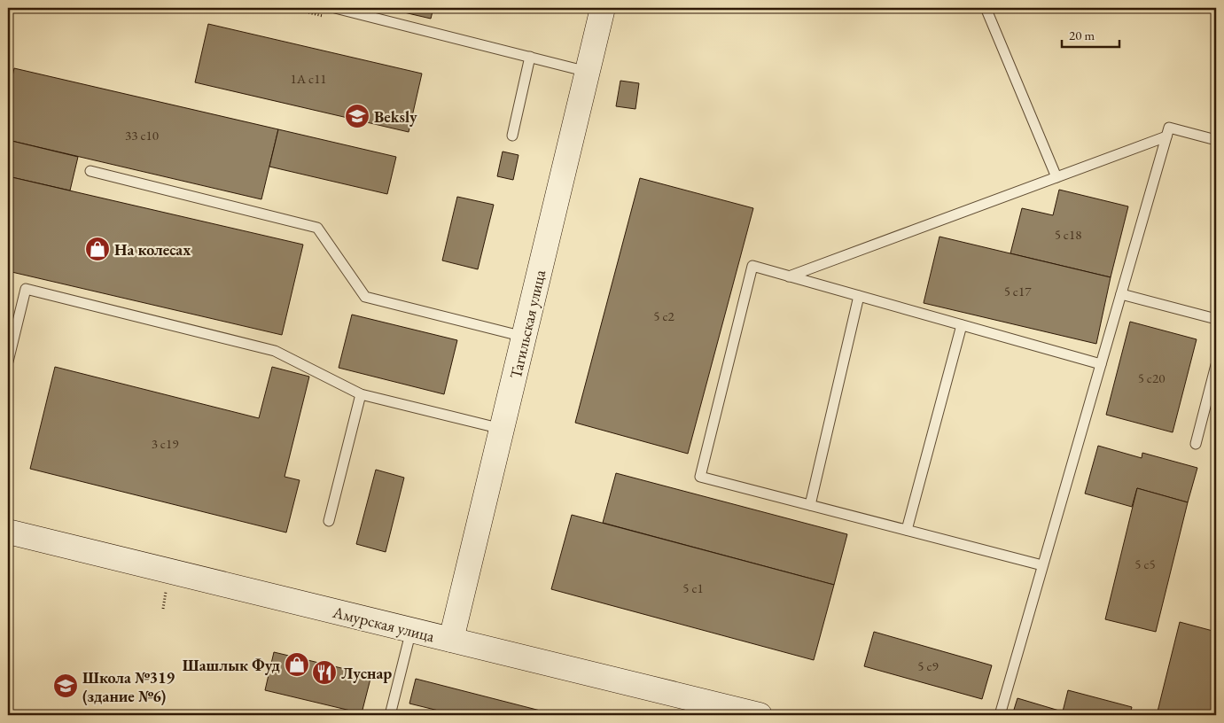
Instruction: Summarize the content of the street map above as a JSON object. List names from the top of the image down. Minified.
{"streets":{"street":["Тагильская улица","Амурская улица"]},"crossings":[["Тагильская улица","Амурская улица"]],"places":{"school or university":["Beksly","Школа №319 (здание №6)"],"shop":["На колесах","Шашлык Фуд"],"restaurant":["Луснар"]},"house_numbers":["1А с11","33 с10","5 с18","5 с17","5 с2","5 с20","3 с19","5 с5","5 с1","5 с9"],"scale_bar":"20 m"}
